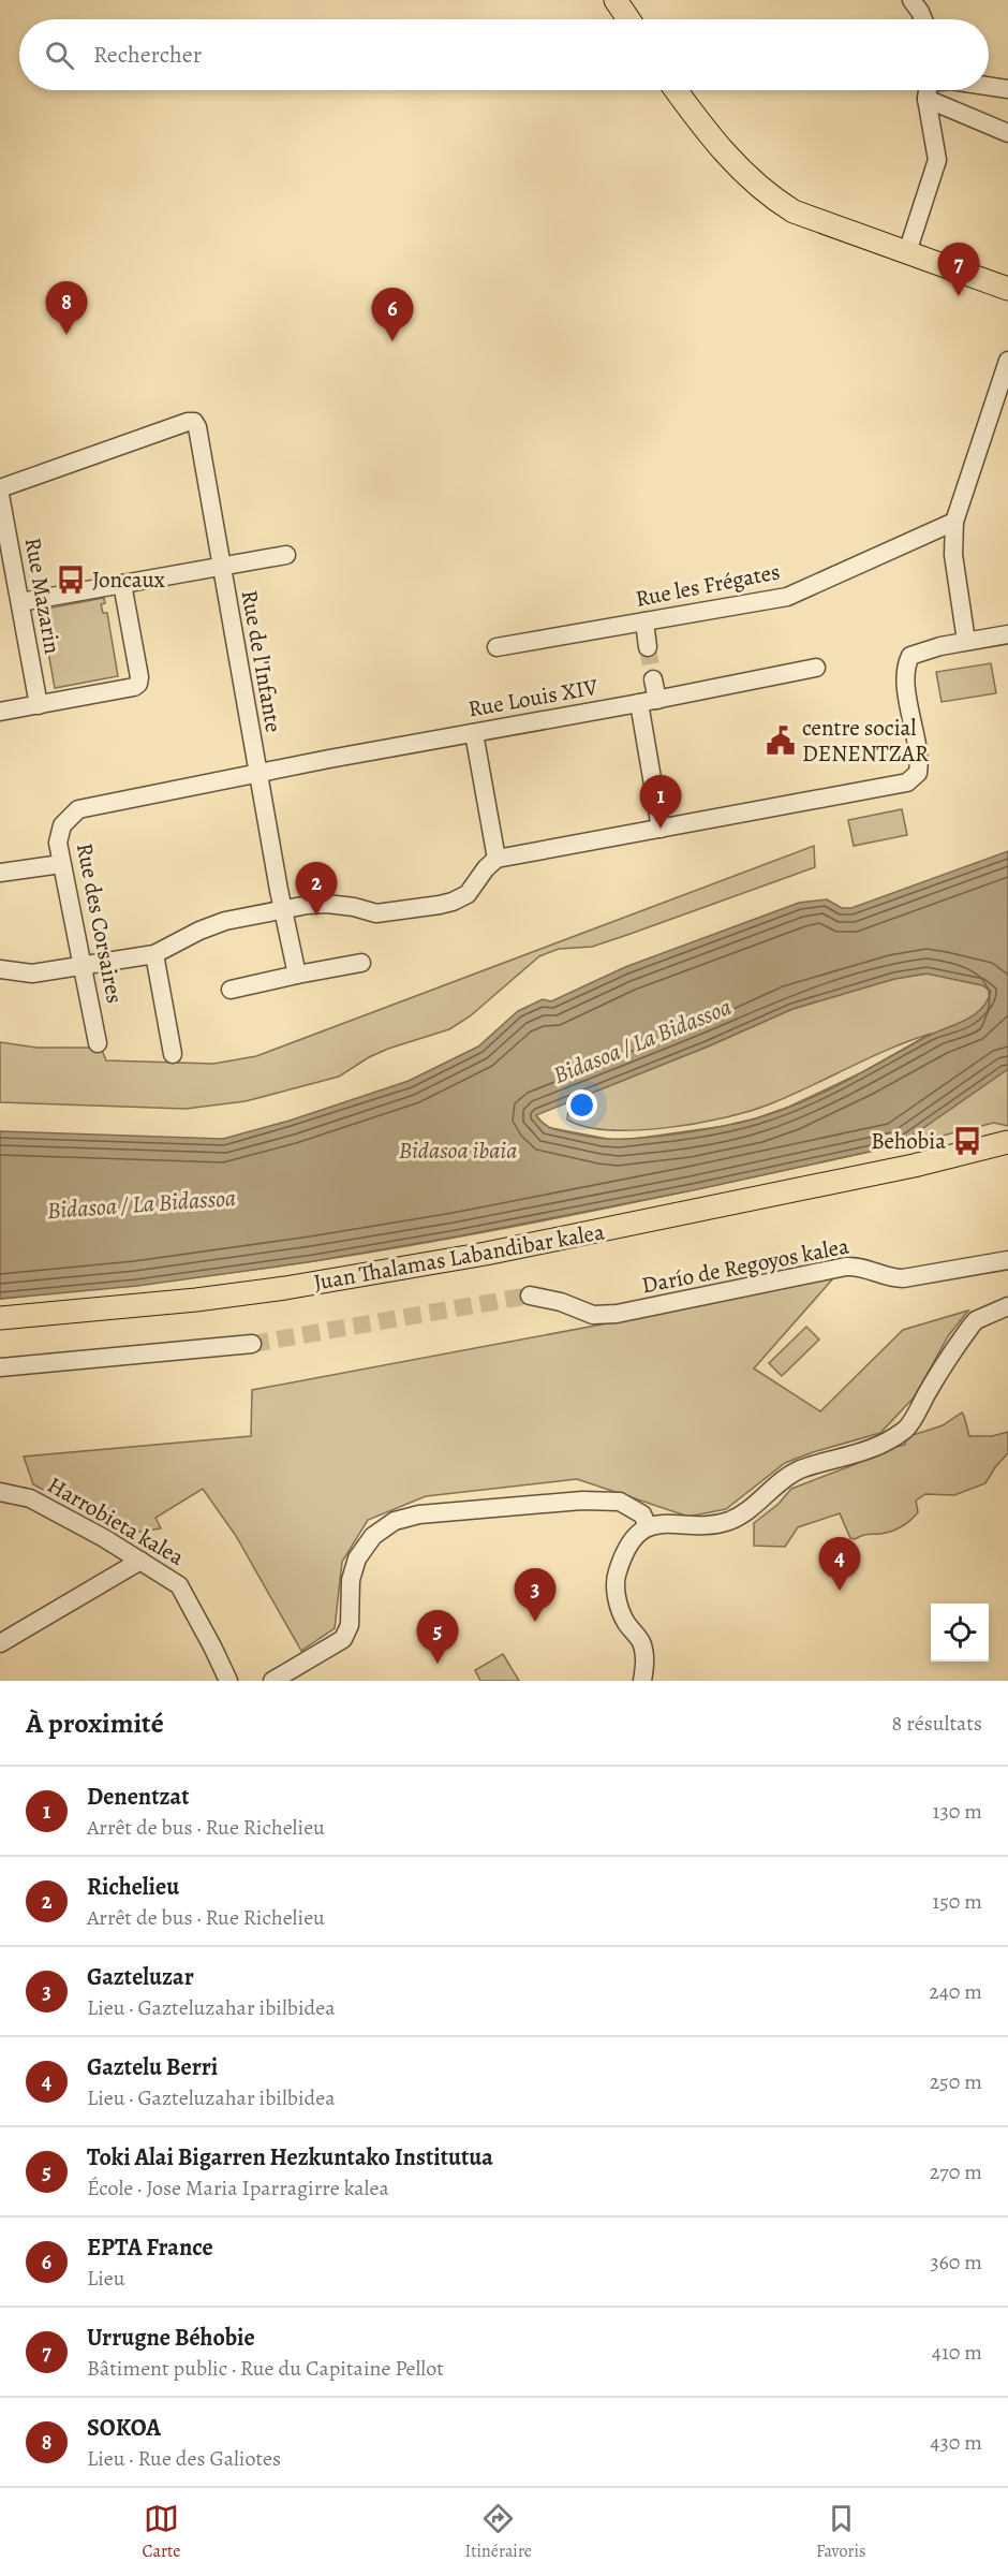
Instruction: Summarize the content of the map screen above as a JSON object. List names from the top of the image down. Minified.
{"streets":{"main road":["Juan Thalamas Labandibar kalea"],"street":["Rue les Frégates","Rue Mazarin","Rue de l'Infante","Rue Louis XIV","Rue des Corsaires","Darío de Regoyos kalea","Harrobieta kalea"]},"crossings":[["Rue de l'Infante","Rue Louis XIV"],["Rue de l'Infante","Rue des Corsaires"],["Rue Louis XIV","Rue des Corsaires"]],"water":["Bidasoa / La Bidassoa","Bidasoa ibaia"],"places":{"bus stop":["Joncaux","Behobia"],"public building":["centre social DENENTZAR"]},"page":{"search":"Rechercher","pins":["7","8","6","1","2","4","3","5"],"heading":["À proximité","8 résultats"],"list":[{"mark":"1","name":"Denentzat","note":"Arrêt de bus · Rue Richelieu","value":"130 m"},{"mark":"2","name":"Richelieu","note":"Arrêt de bus · Rue Richelieu","value":"150 m"},{"mark":"3","name":"Gazteluzar","note":"Lieu · Gazteluzahar ibilbidea","value":"240 m"},{"mark":"4","name":"Gaztelu Berri","note":"Lieu · Gazteluzahar ibilbidea","value":"250 m"},{"mark":"5","name":"Toki Alai Bigarren Hezkuntako Institutua","note":"École · Jose Maria Iparragirre kalea","value":"270 m"},{"mark":"6","name":"EPTA France","note":"Lieu","value":"360 m"},{"mark":"7","name":"Urrugne Béhobie","note":"Bâtiment public · Rue du Capitaine Pellot","value":"410 m"},{"mark":"8","name":"SOKOA","note":"Lieu · Rue des Galiotes","value":"430 m"}],"nav":["Carte","Itinéraire","Favoris"]}}
